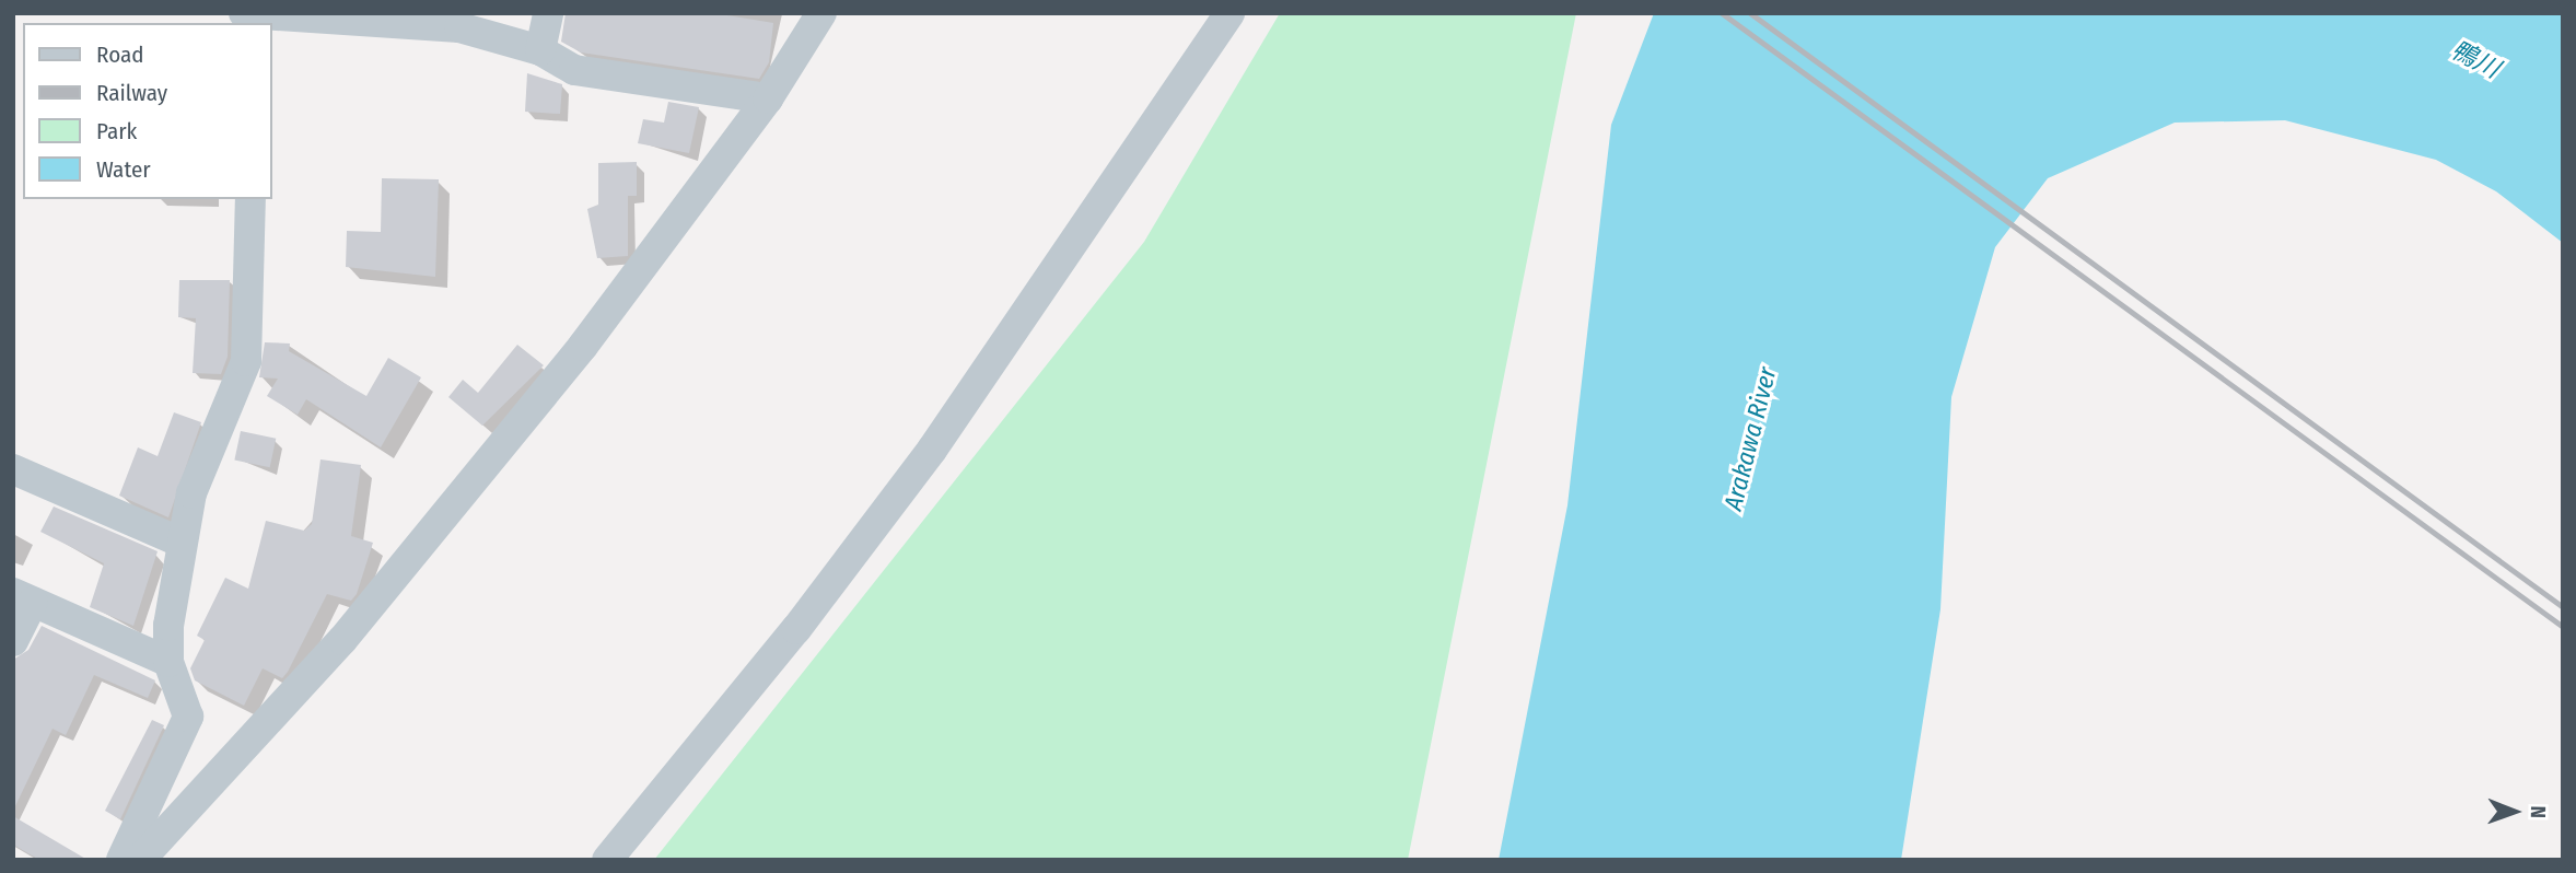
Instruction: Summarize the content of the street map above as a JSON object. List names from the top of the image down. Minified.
{"water":["鴨川","Arakawa River"],"legend":["Road","Railway","Park","Water"],"north":"right"}
